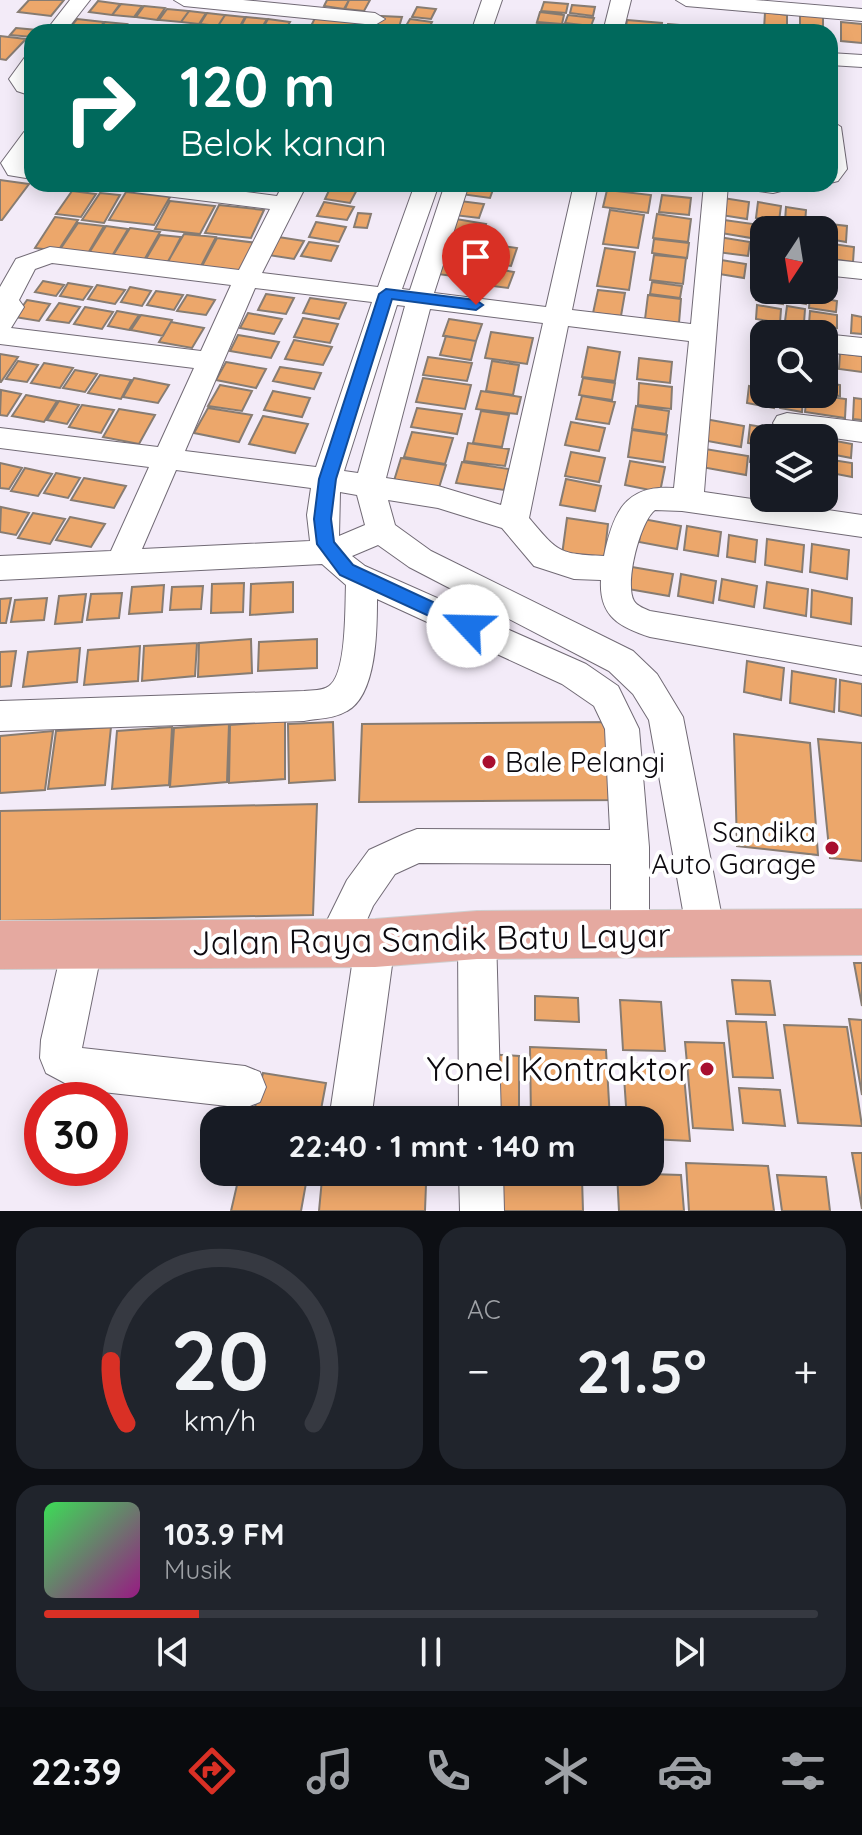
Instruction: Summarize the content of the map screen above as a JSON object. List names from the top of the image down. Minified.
{"streets":{"main road":["Jalan Raya Sandik Batu Layar"]},"places":["Bale Pelangi","Sandika Auto Garage","Yonel Kontraktor"],"north":"bottom","page":{"turn":["120 m","Belok kanan"],"limit":"30","trip":"22:40 · 1 mnt · 140 m","tile":"AC","heat":["−","21.5°","+"],"song":["103.9 FM","Musik"],"tabs":"22:39","gauge":["20","km/h"]}}
